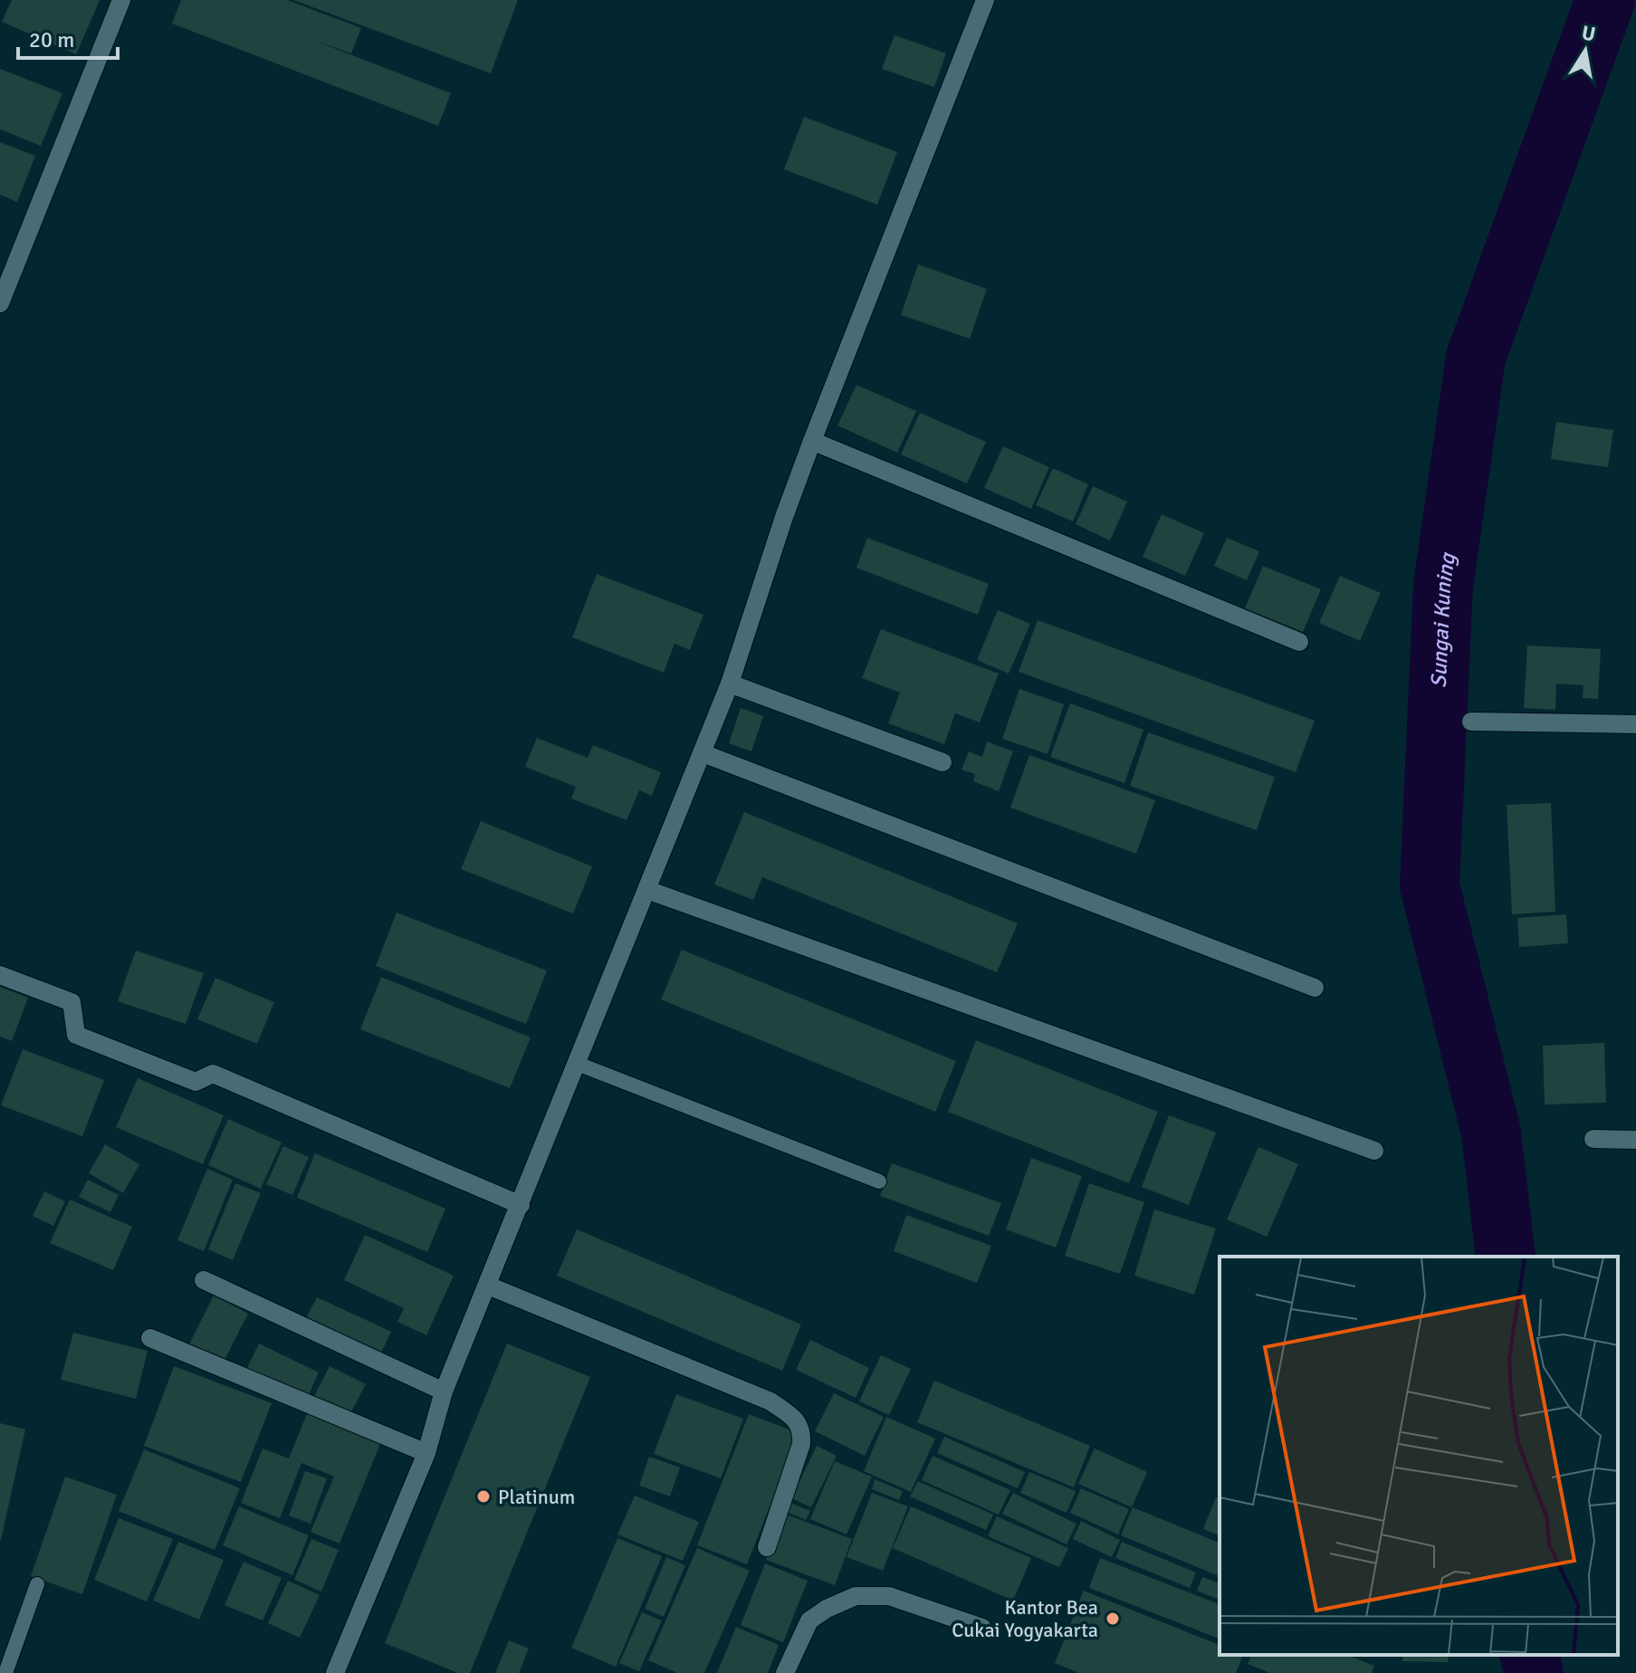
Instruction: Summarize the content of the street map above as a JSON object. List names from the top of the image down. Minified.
{"water":["Sungai Kuning"],"places":["Platinum","Kantor Bea Cukai Yogyakarta"],"scale_bar":"20 m","north":"top"}
